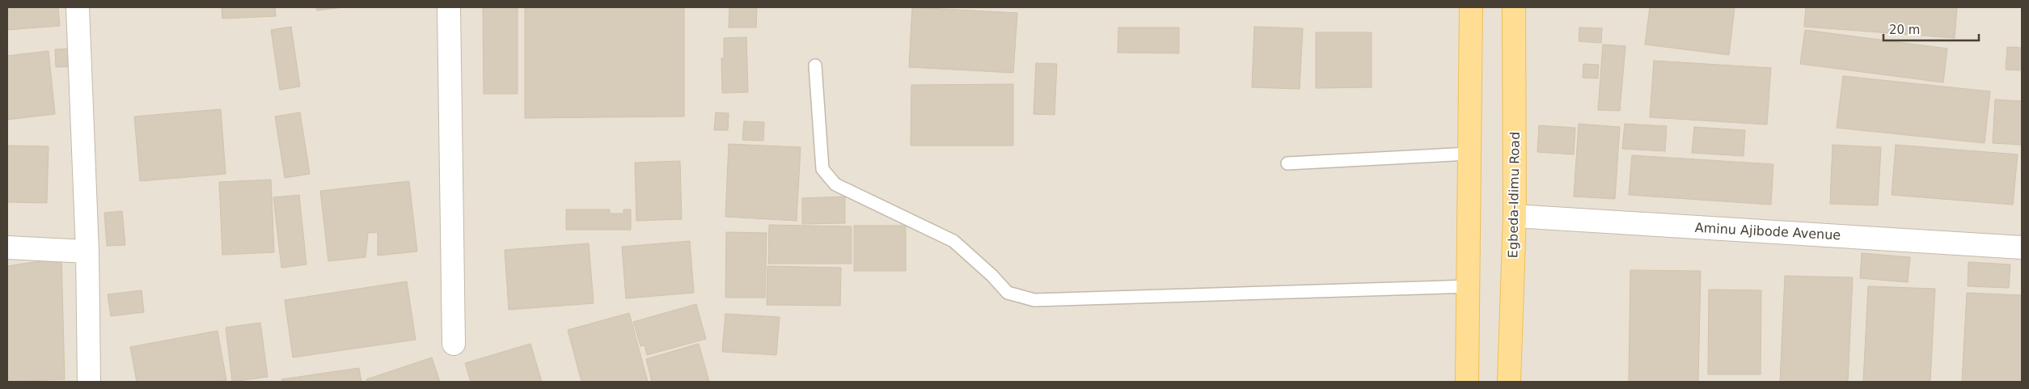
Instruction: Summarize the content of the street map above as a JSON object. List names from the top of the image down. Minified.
{"streets":{"main road":["Egbeda-Idimu Road"],"street":["Aminu Ajibode Avenue"]},"crossings":[["Egbeda-Idimu Road","Aminu Ajibode Avenue"]],"scale_bar":"20 m"}
